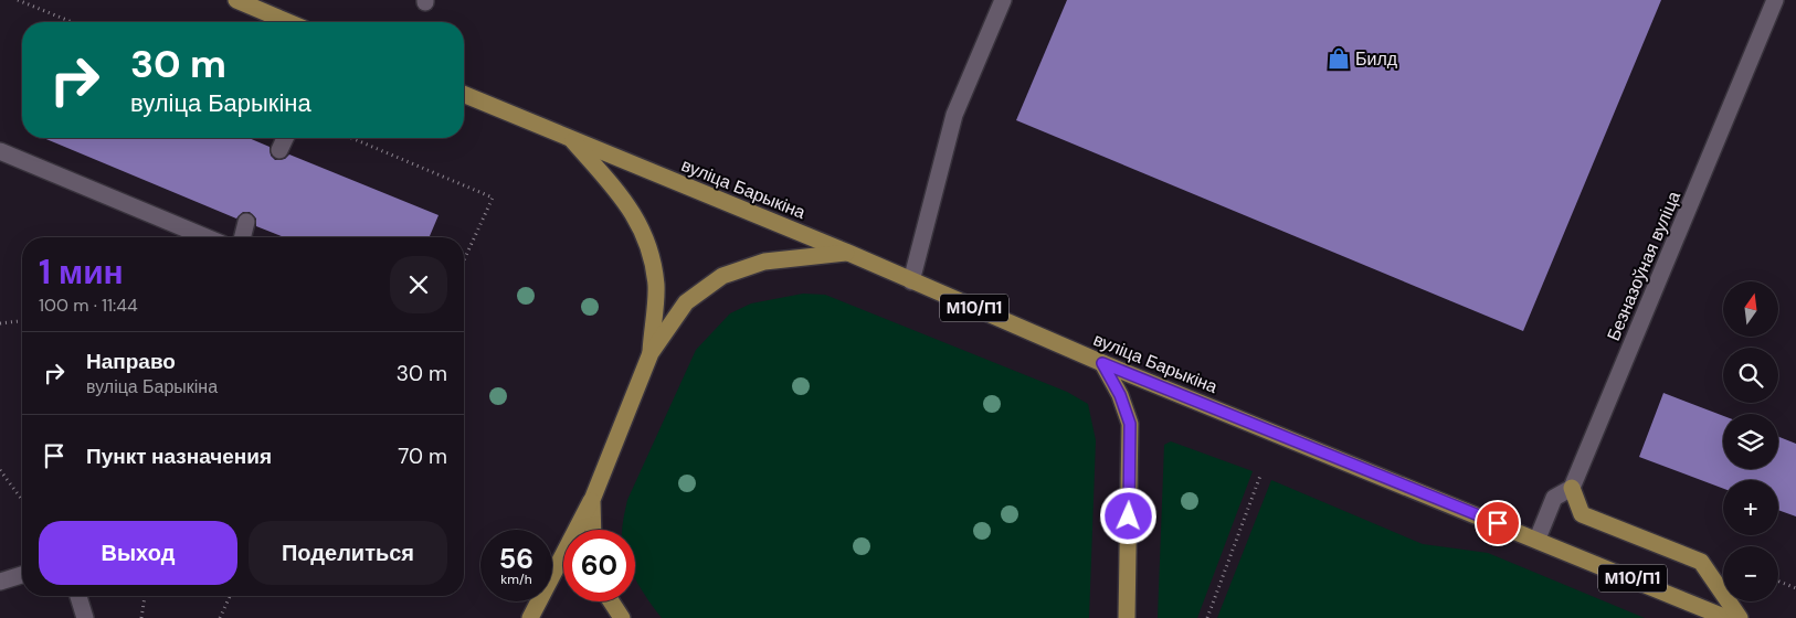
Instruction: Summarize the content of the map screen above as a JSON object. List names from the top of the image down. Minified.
{"streets":{"main road":["вуліца Барыкіна","М10/П1"],"street":["Безназоўная вуліца"]},"crossings":[["вуліца Барыкіна","Безназоўная вуліца"]],"places":{"shop":["Билд"]},"north":"top","page":{"turn":["30 m","вуліца Барыкіна"],"heading":["1 мин","100 m · 11:44"],"map_buttons":["+","−"],"list":[{"name":"Направо","note":"вуліца Барыкіна","value":"30 m"},{"name":"Пункт назначения","value":"70 m"}],"buttons":["Выход","Поделиться"],"speed":"56 km/h","limit":"60"}}
